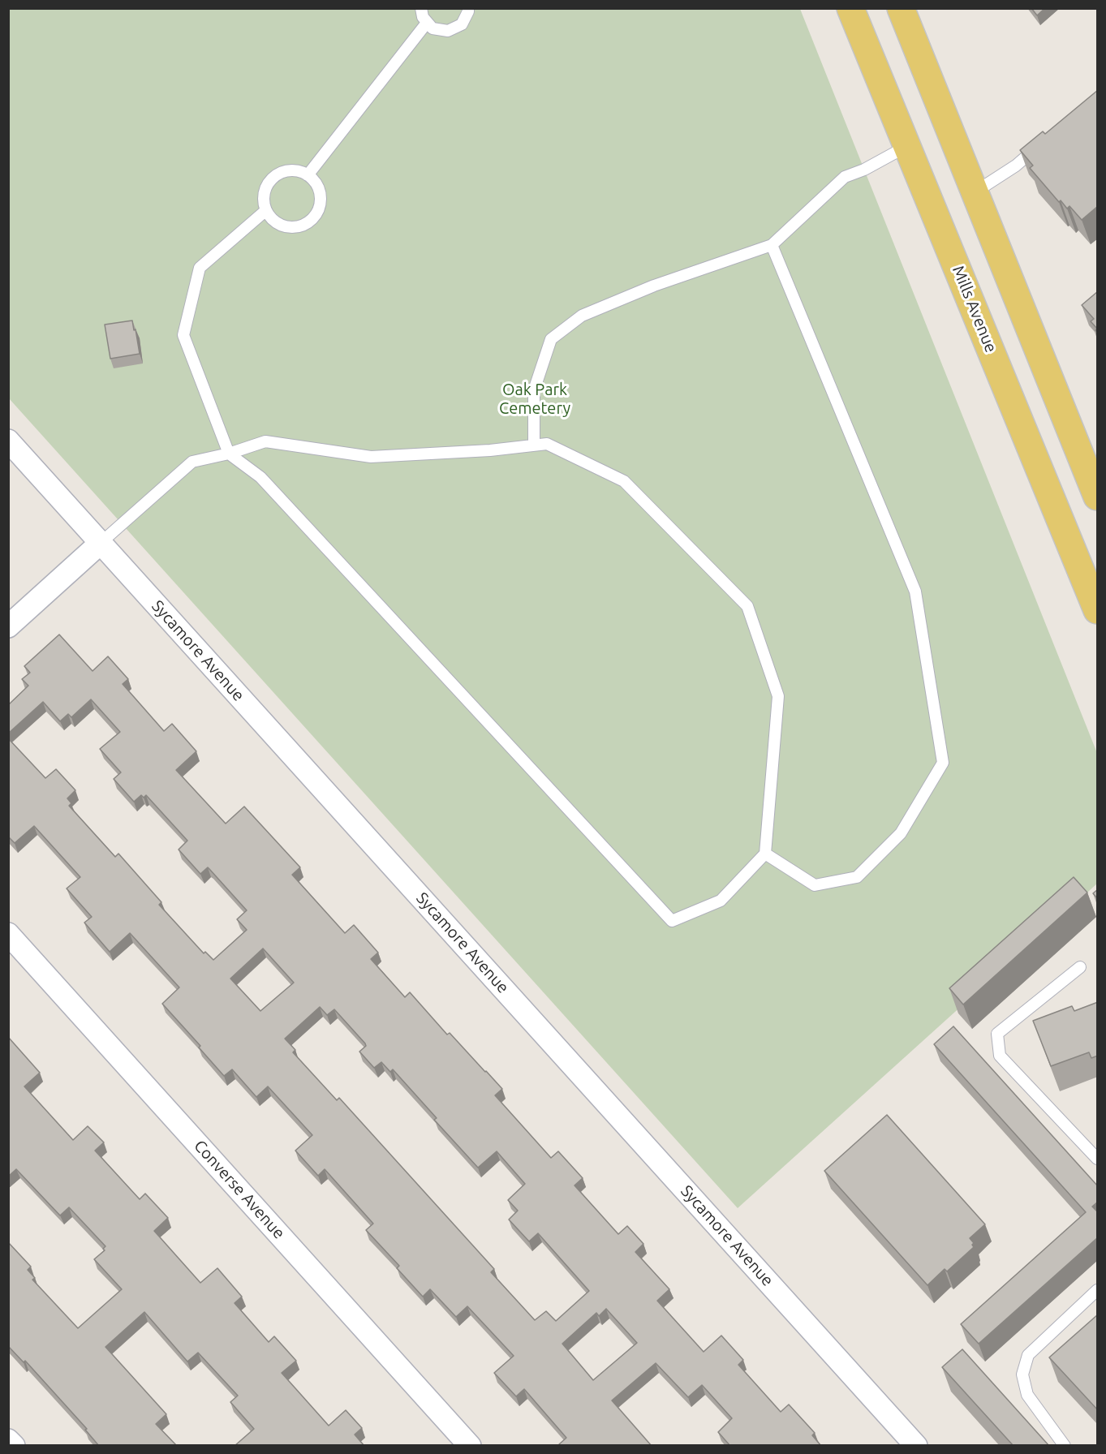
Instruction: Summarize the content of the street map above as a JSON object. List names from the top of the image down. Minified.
{"streets":{"main road":["Mills Avenue"],"street":["Sycamore Avenue","Converse Avenue"]},"parks":["Oak Park Cemetery"]}
